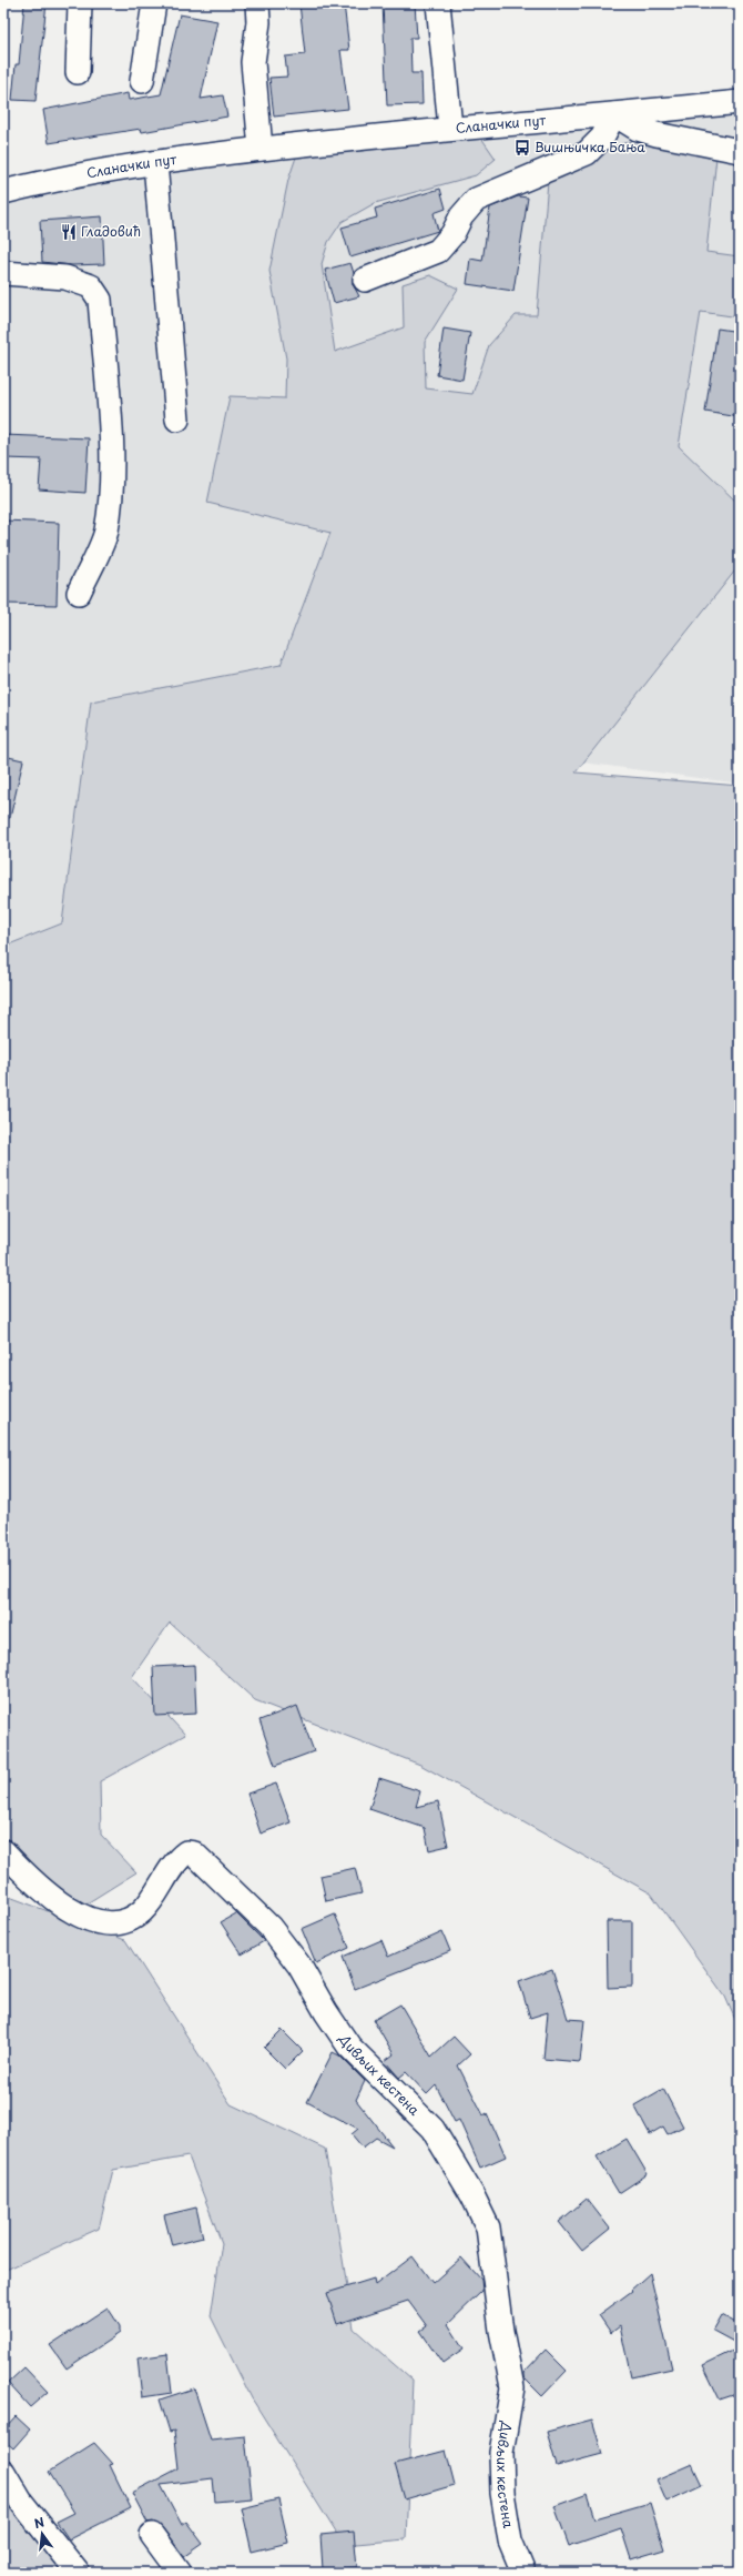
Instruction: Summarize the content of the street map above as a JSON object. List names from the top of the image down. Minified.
{"streets":{"street":["Сланачки пут","Дивљих кестена"]},"places":{"bus stop":["Вишњичка Бања"],"restaurant":["Гладовић"]},"north":"top"}
